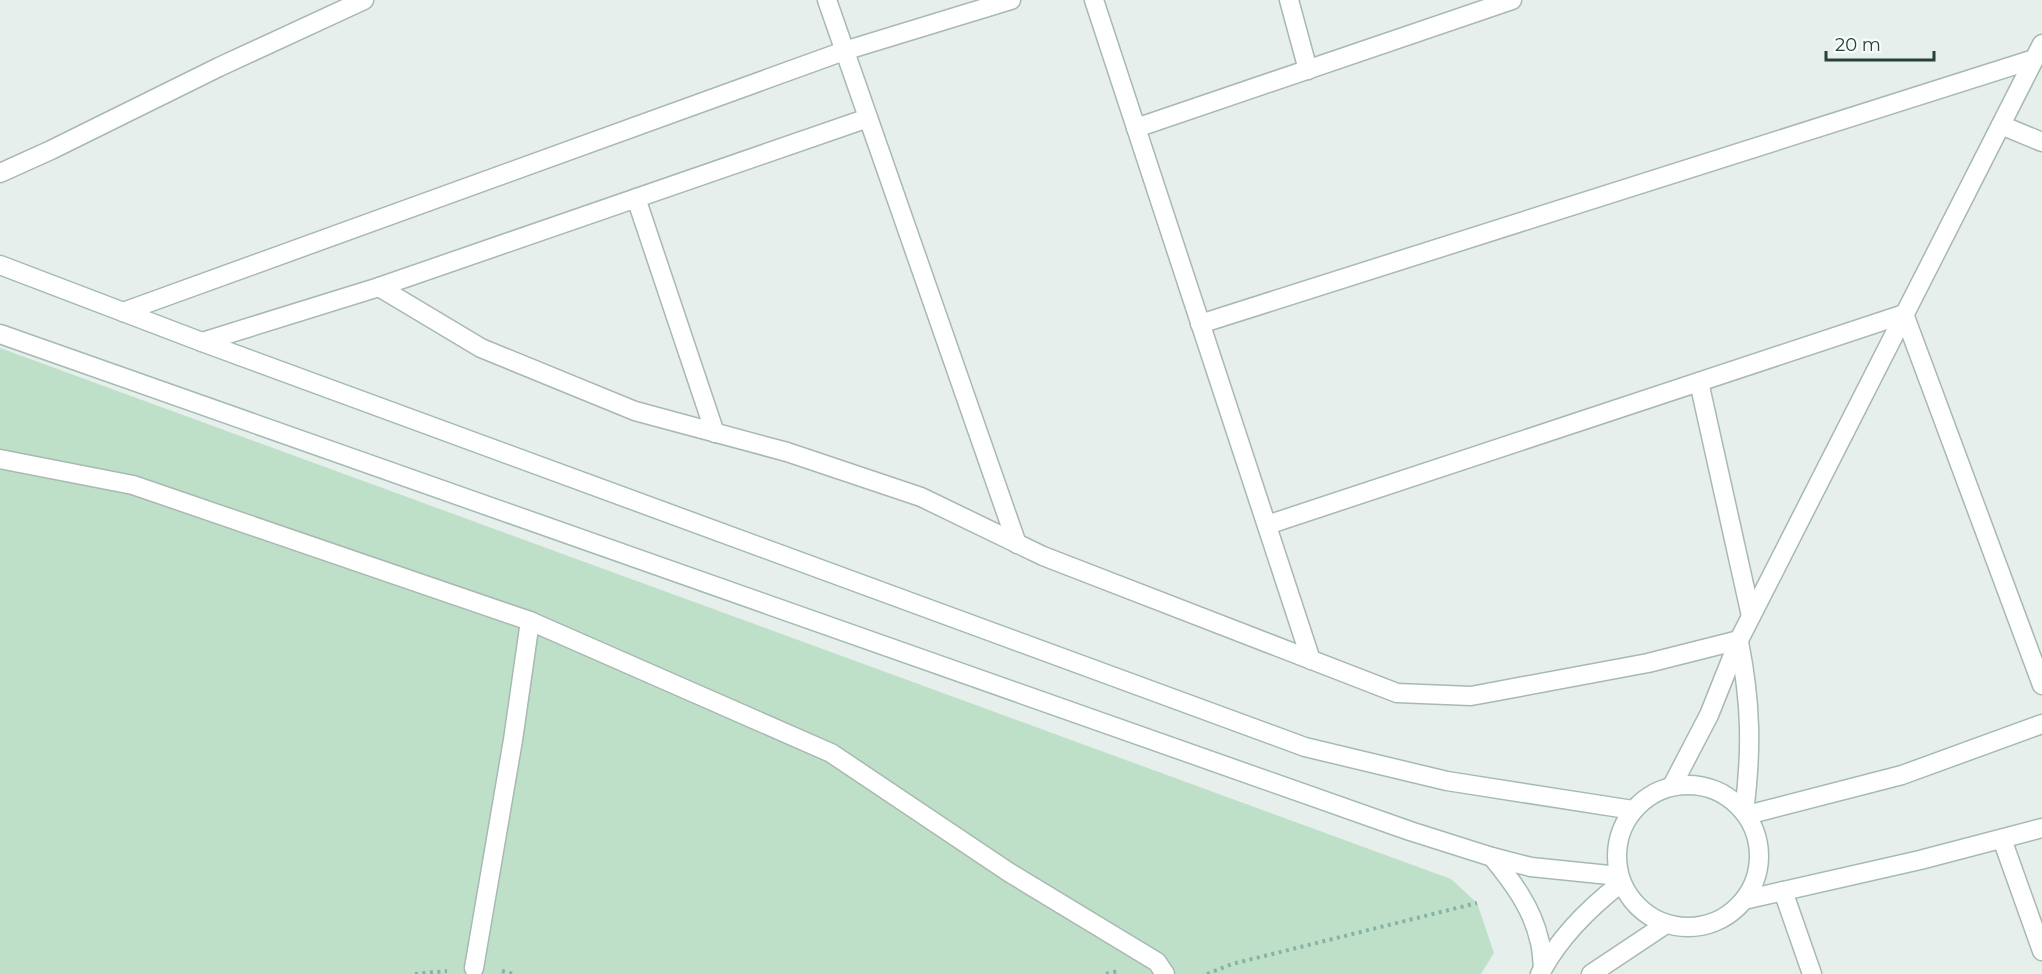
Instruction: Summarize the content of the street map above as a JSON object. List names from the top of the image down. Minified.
{"scale_bar":"20 m"}
